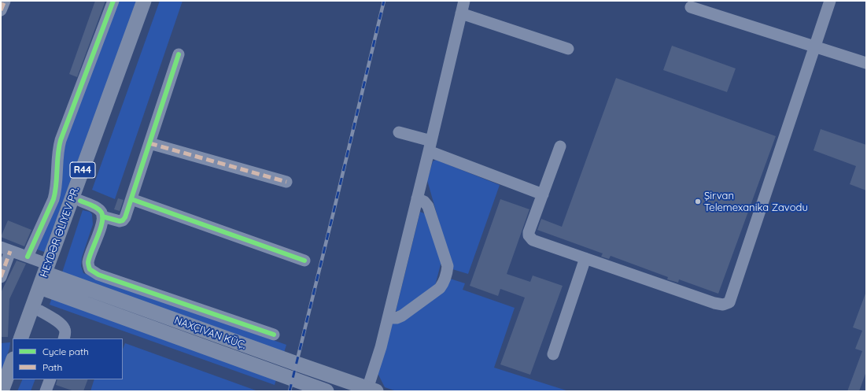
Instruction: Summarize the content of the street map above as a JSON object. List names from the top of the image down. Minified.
{"streets":{"main road":["R44","HEYDƏR ƏLIYEV PR."]},"places":["Şirvan Telemexanika Zavodu"],"legend":["Cycle path","Path"]}
